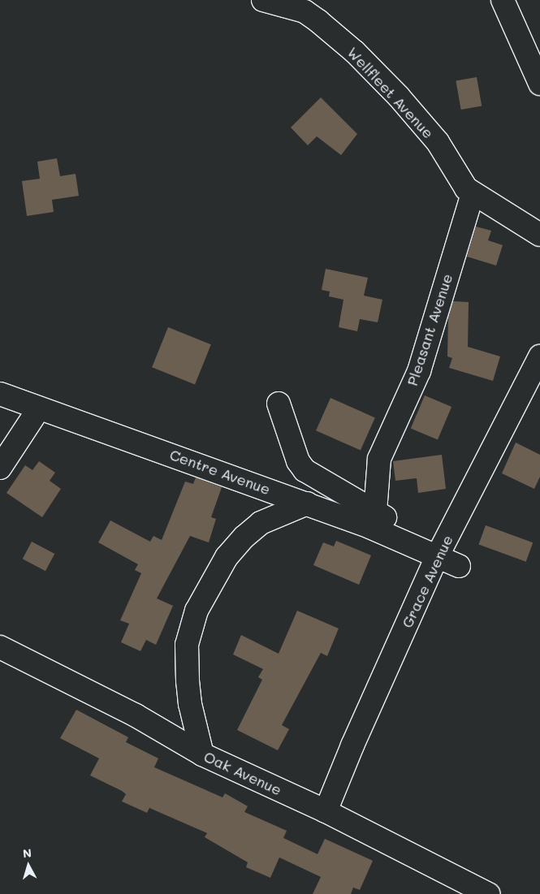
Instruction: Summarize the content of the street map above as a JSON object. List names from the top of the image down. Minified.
{"streets":{"street":["Wellfleet Avenue","Pleasant Avenue","Centre Avenue","Grace Avenue","Oak Avenue"]},"crossings":[["Wellfleet Avenue","Pleasant Avenue"],["Centre Avenue","Grace Avenue"],["Grace Avenue","Oak Avenue"]],"north":"top"}
